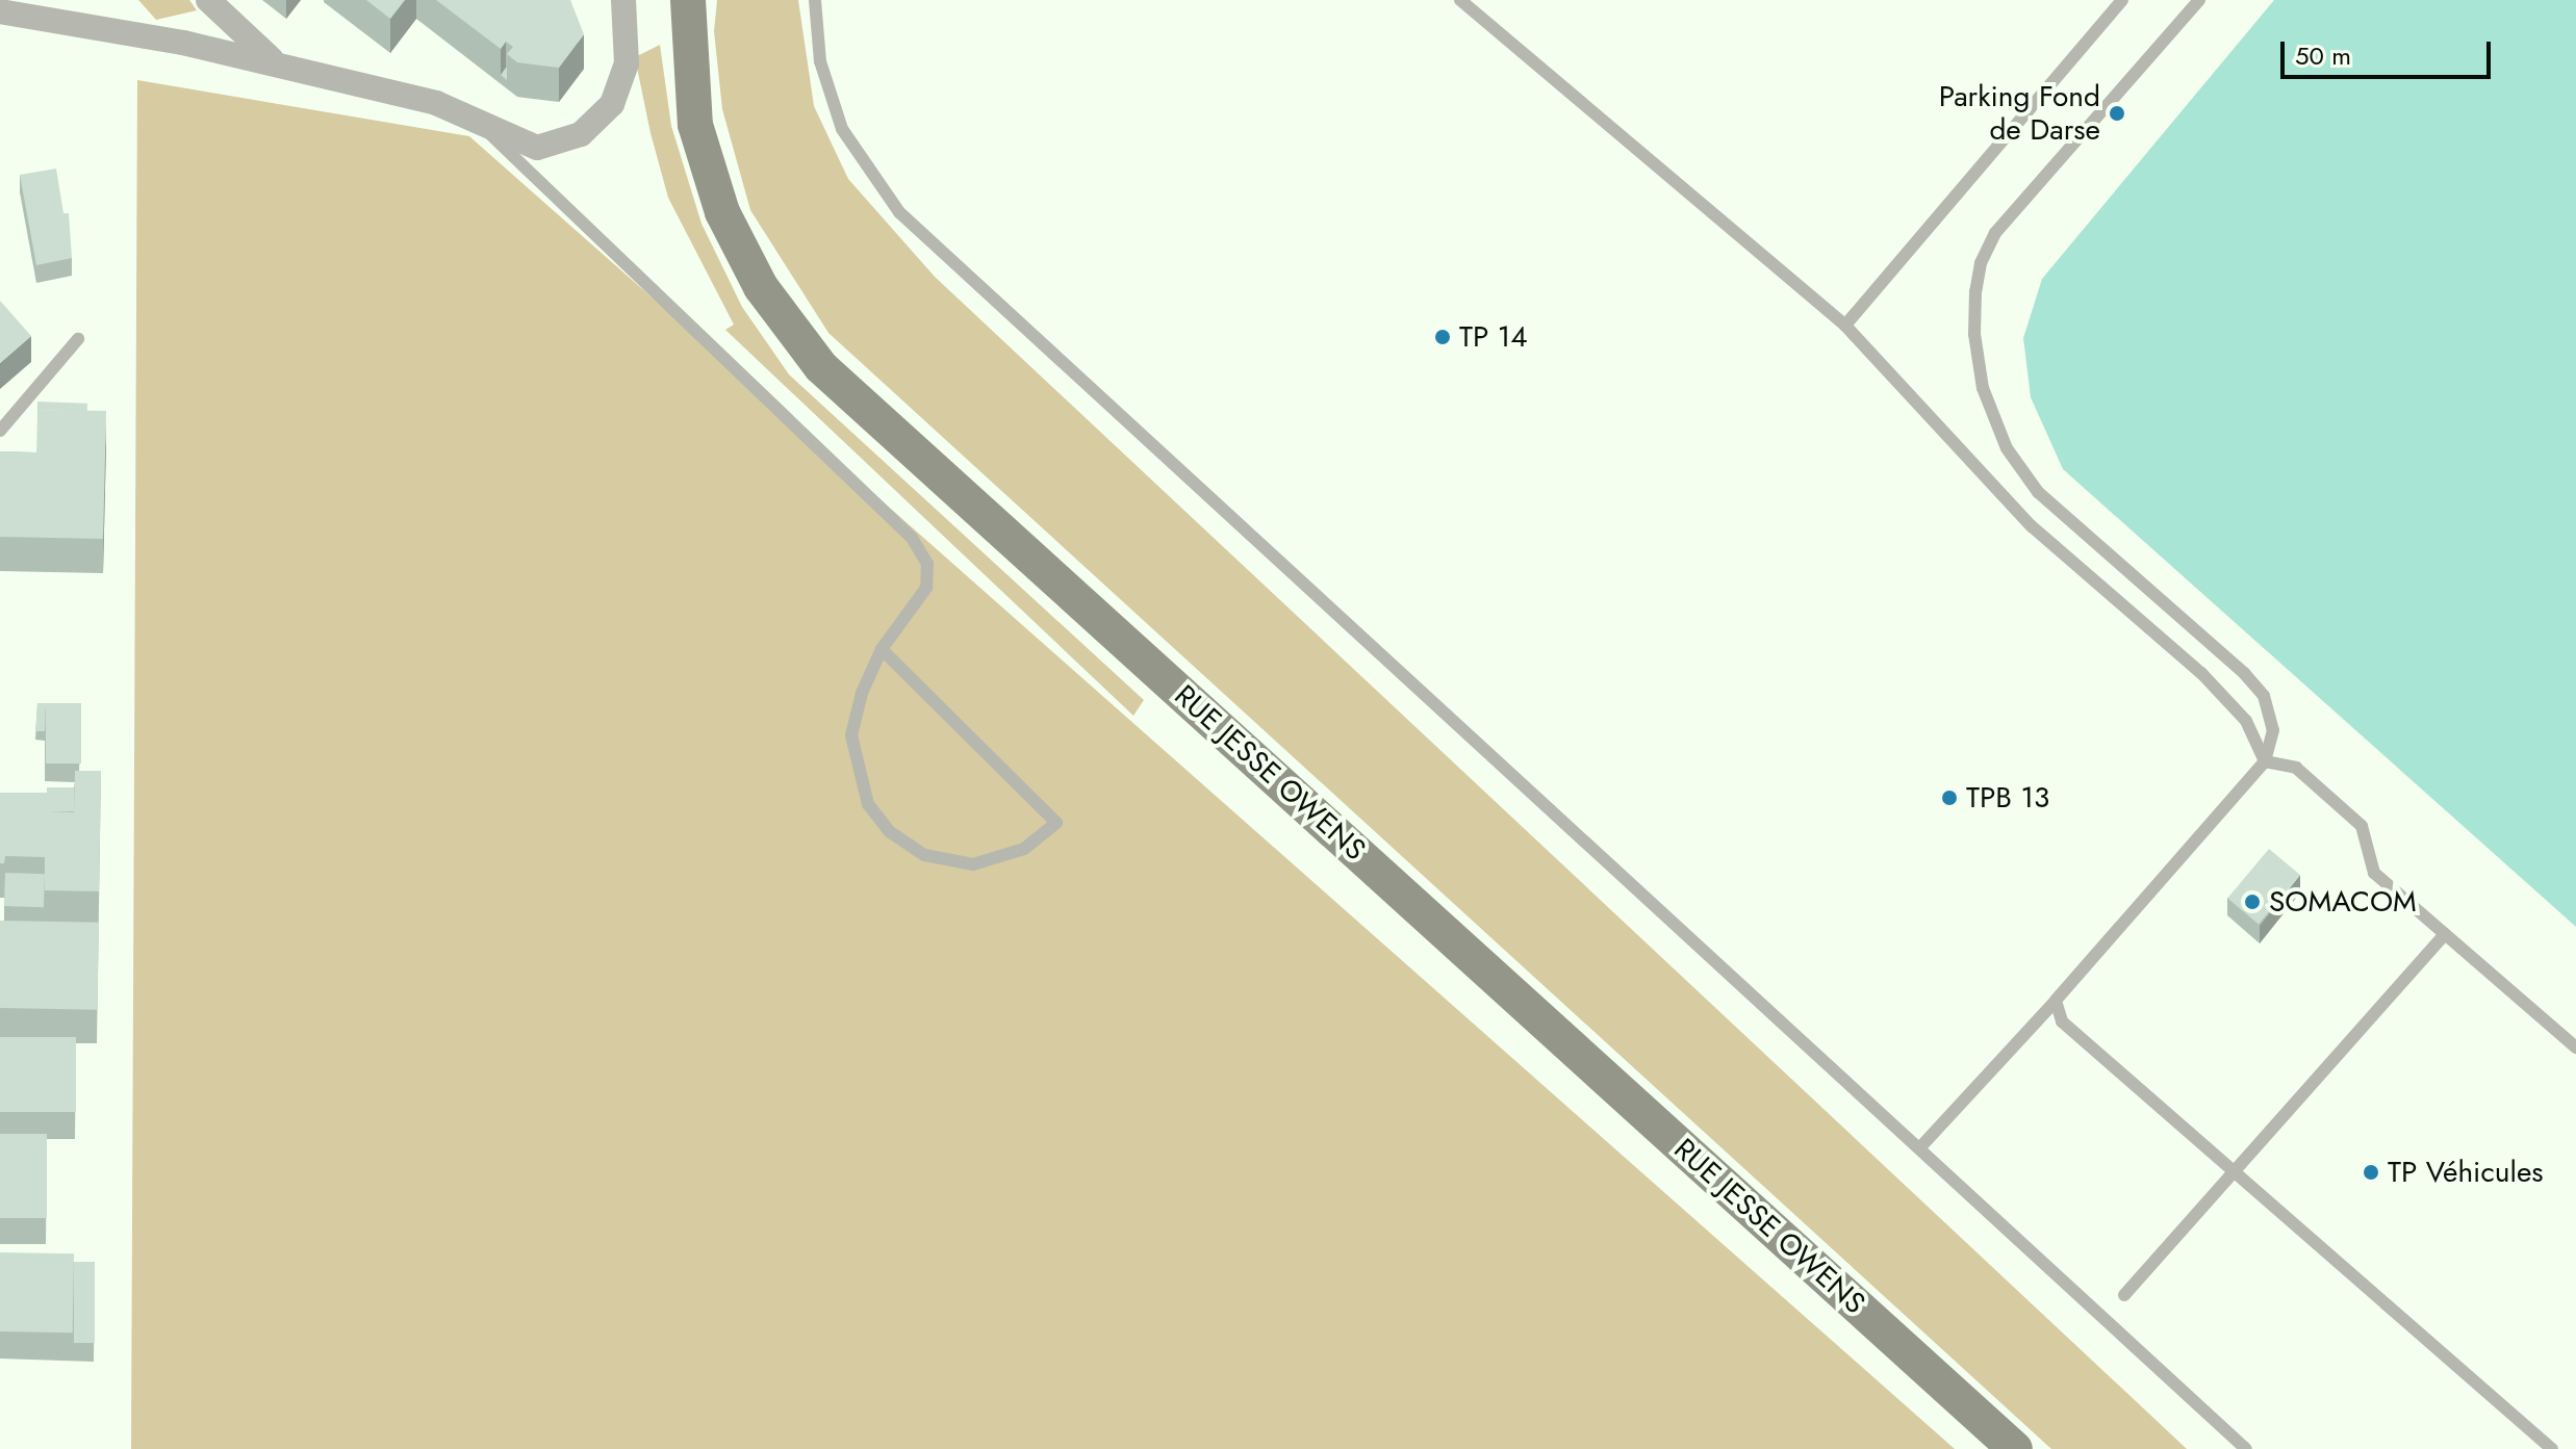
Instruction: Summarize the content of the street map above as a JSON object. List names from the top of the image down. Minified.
{"streets":{"main road":["RUE JESSE OWENS"]},"places":["Parking Fond de Darse","TP 14","TPB 13","SOMACOM","TP Véhicules"],"scale_bar":"50 m"}
